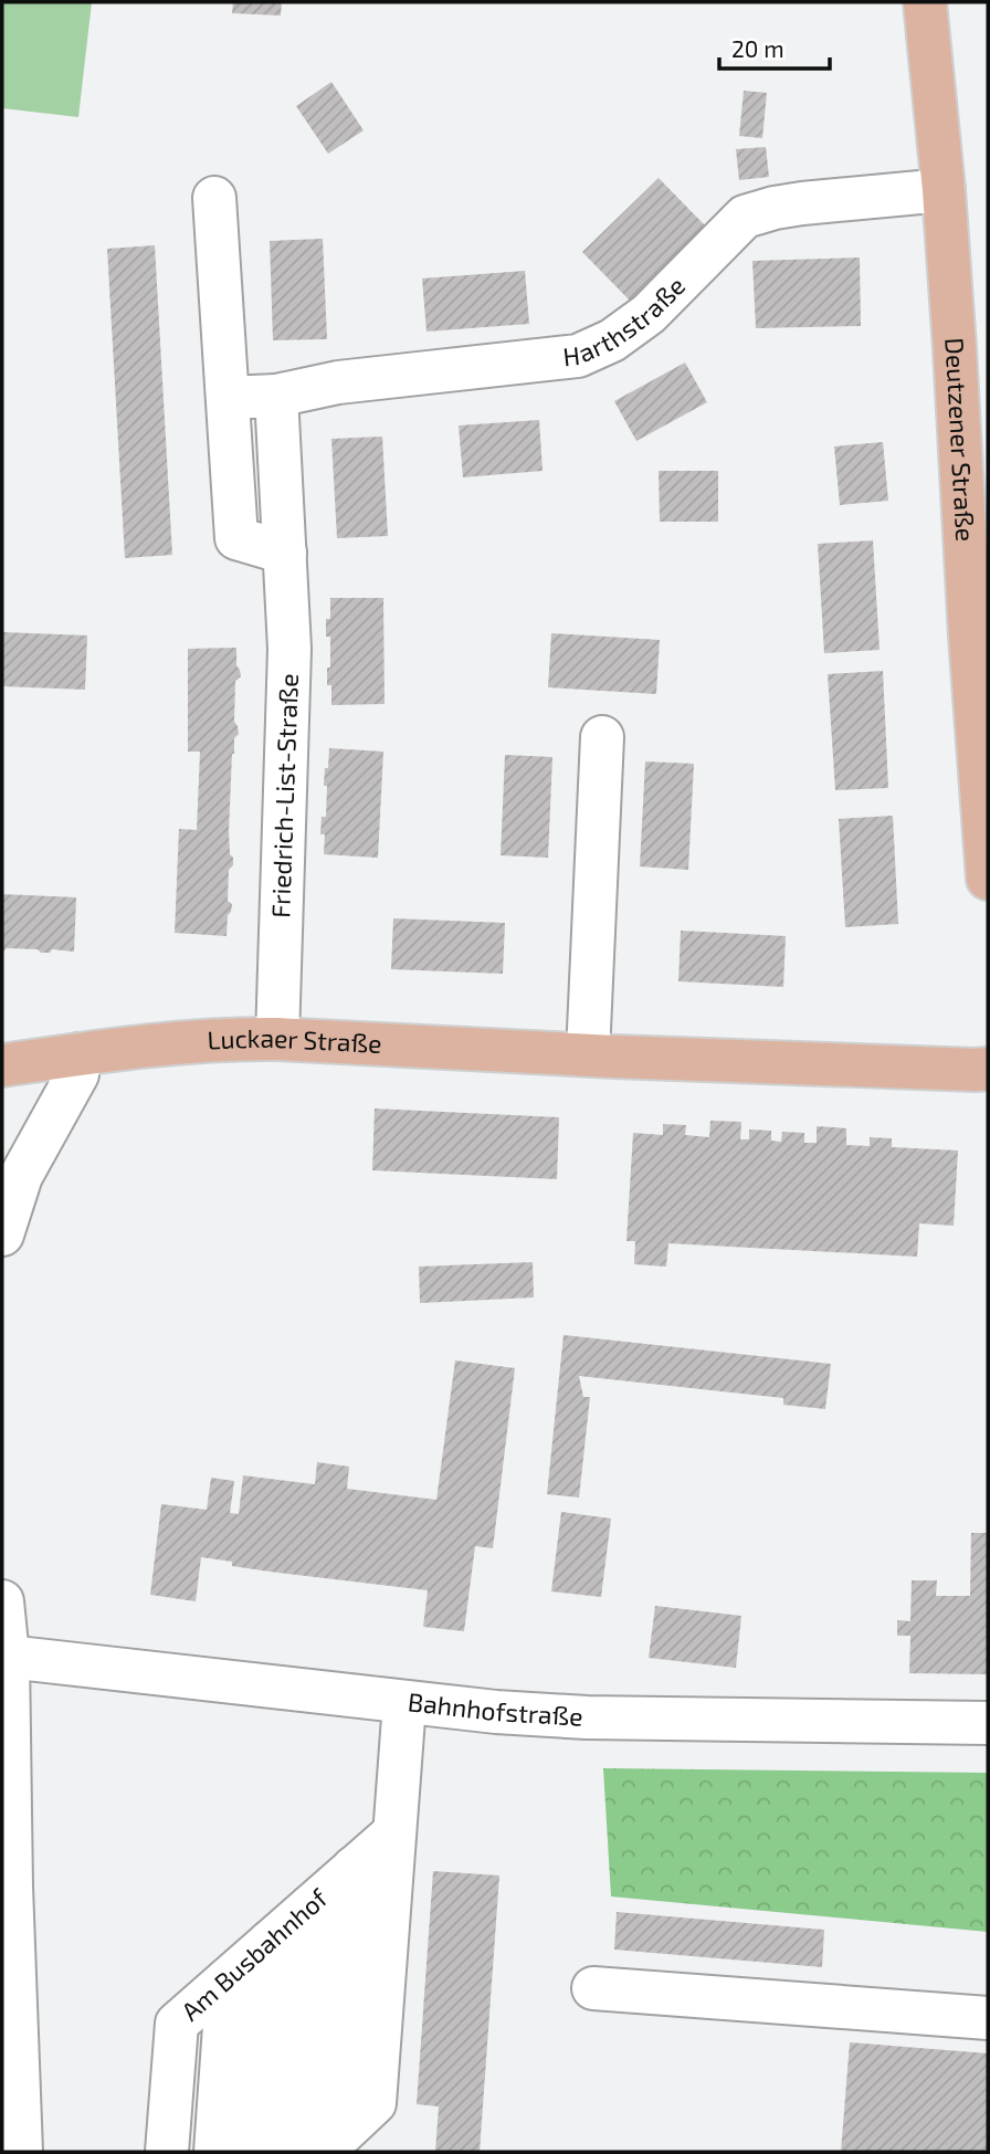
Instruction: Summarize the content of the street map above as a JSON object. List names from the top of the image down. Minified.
{"streets":{"main road":["Deutzener Straße","Luckaer Straße"],"street":["Harthstraße","Friedrich-List-Straße","Bahnhofstraße","Am Busbahnhof"]},"crossings":[["Harthstraße","Deutzener Straße"],["Harthstraße","Friedrich-List-Straße"],["Friedrich-List-Straße","Luckaer Straße"]],"scale_bar":"20 m"}
